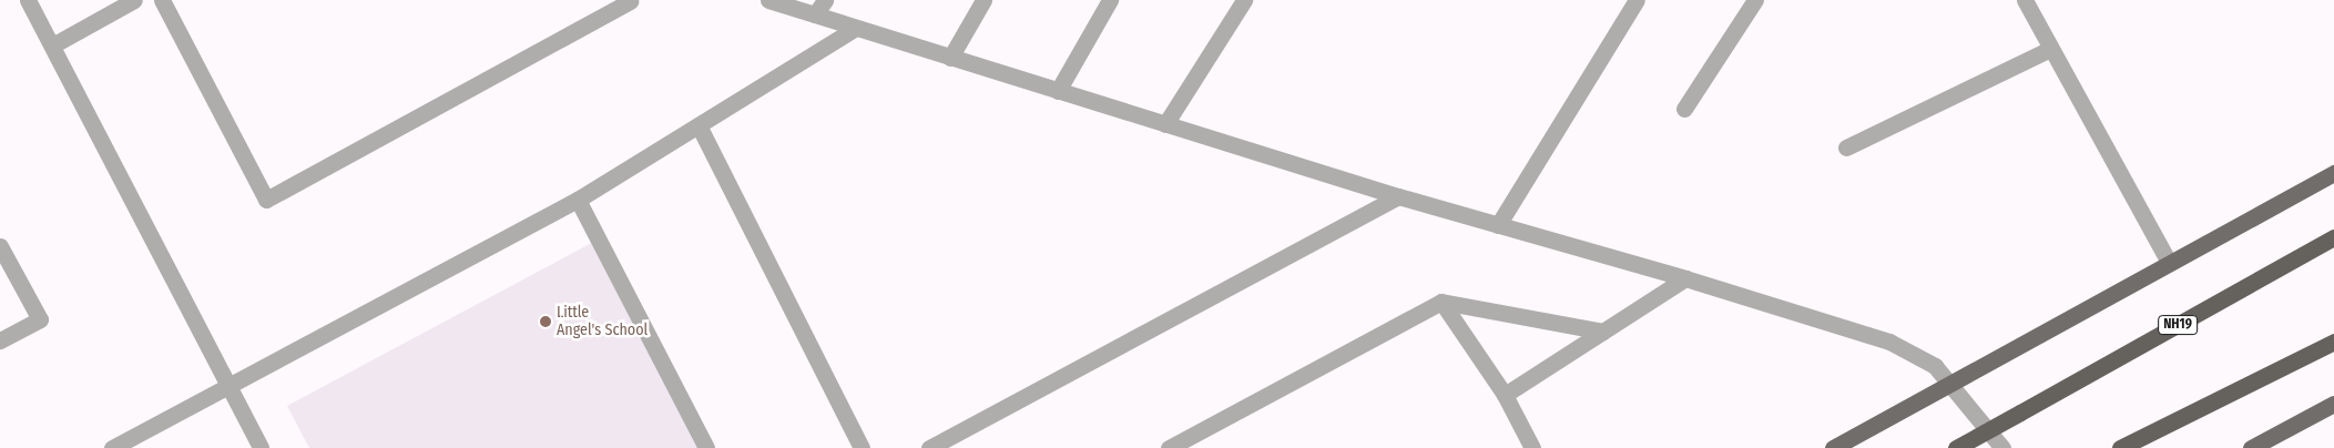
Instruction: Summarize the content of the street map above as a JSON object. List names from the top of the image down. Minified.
{"streets":{"highway":["NH19"]},"places":["Little Angel's School"]}
